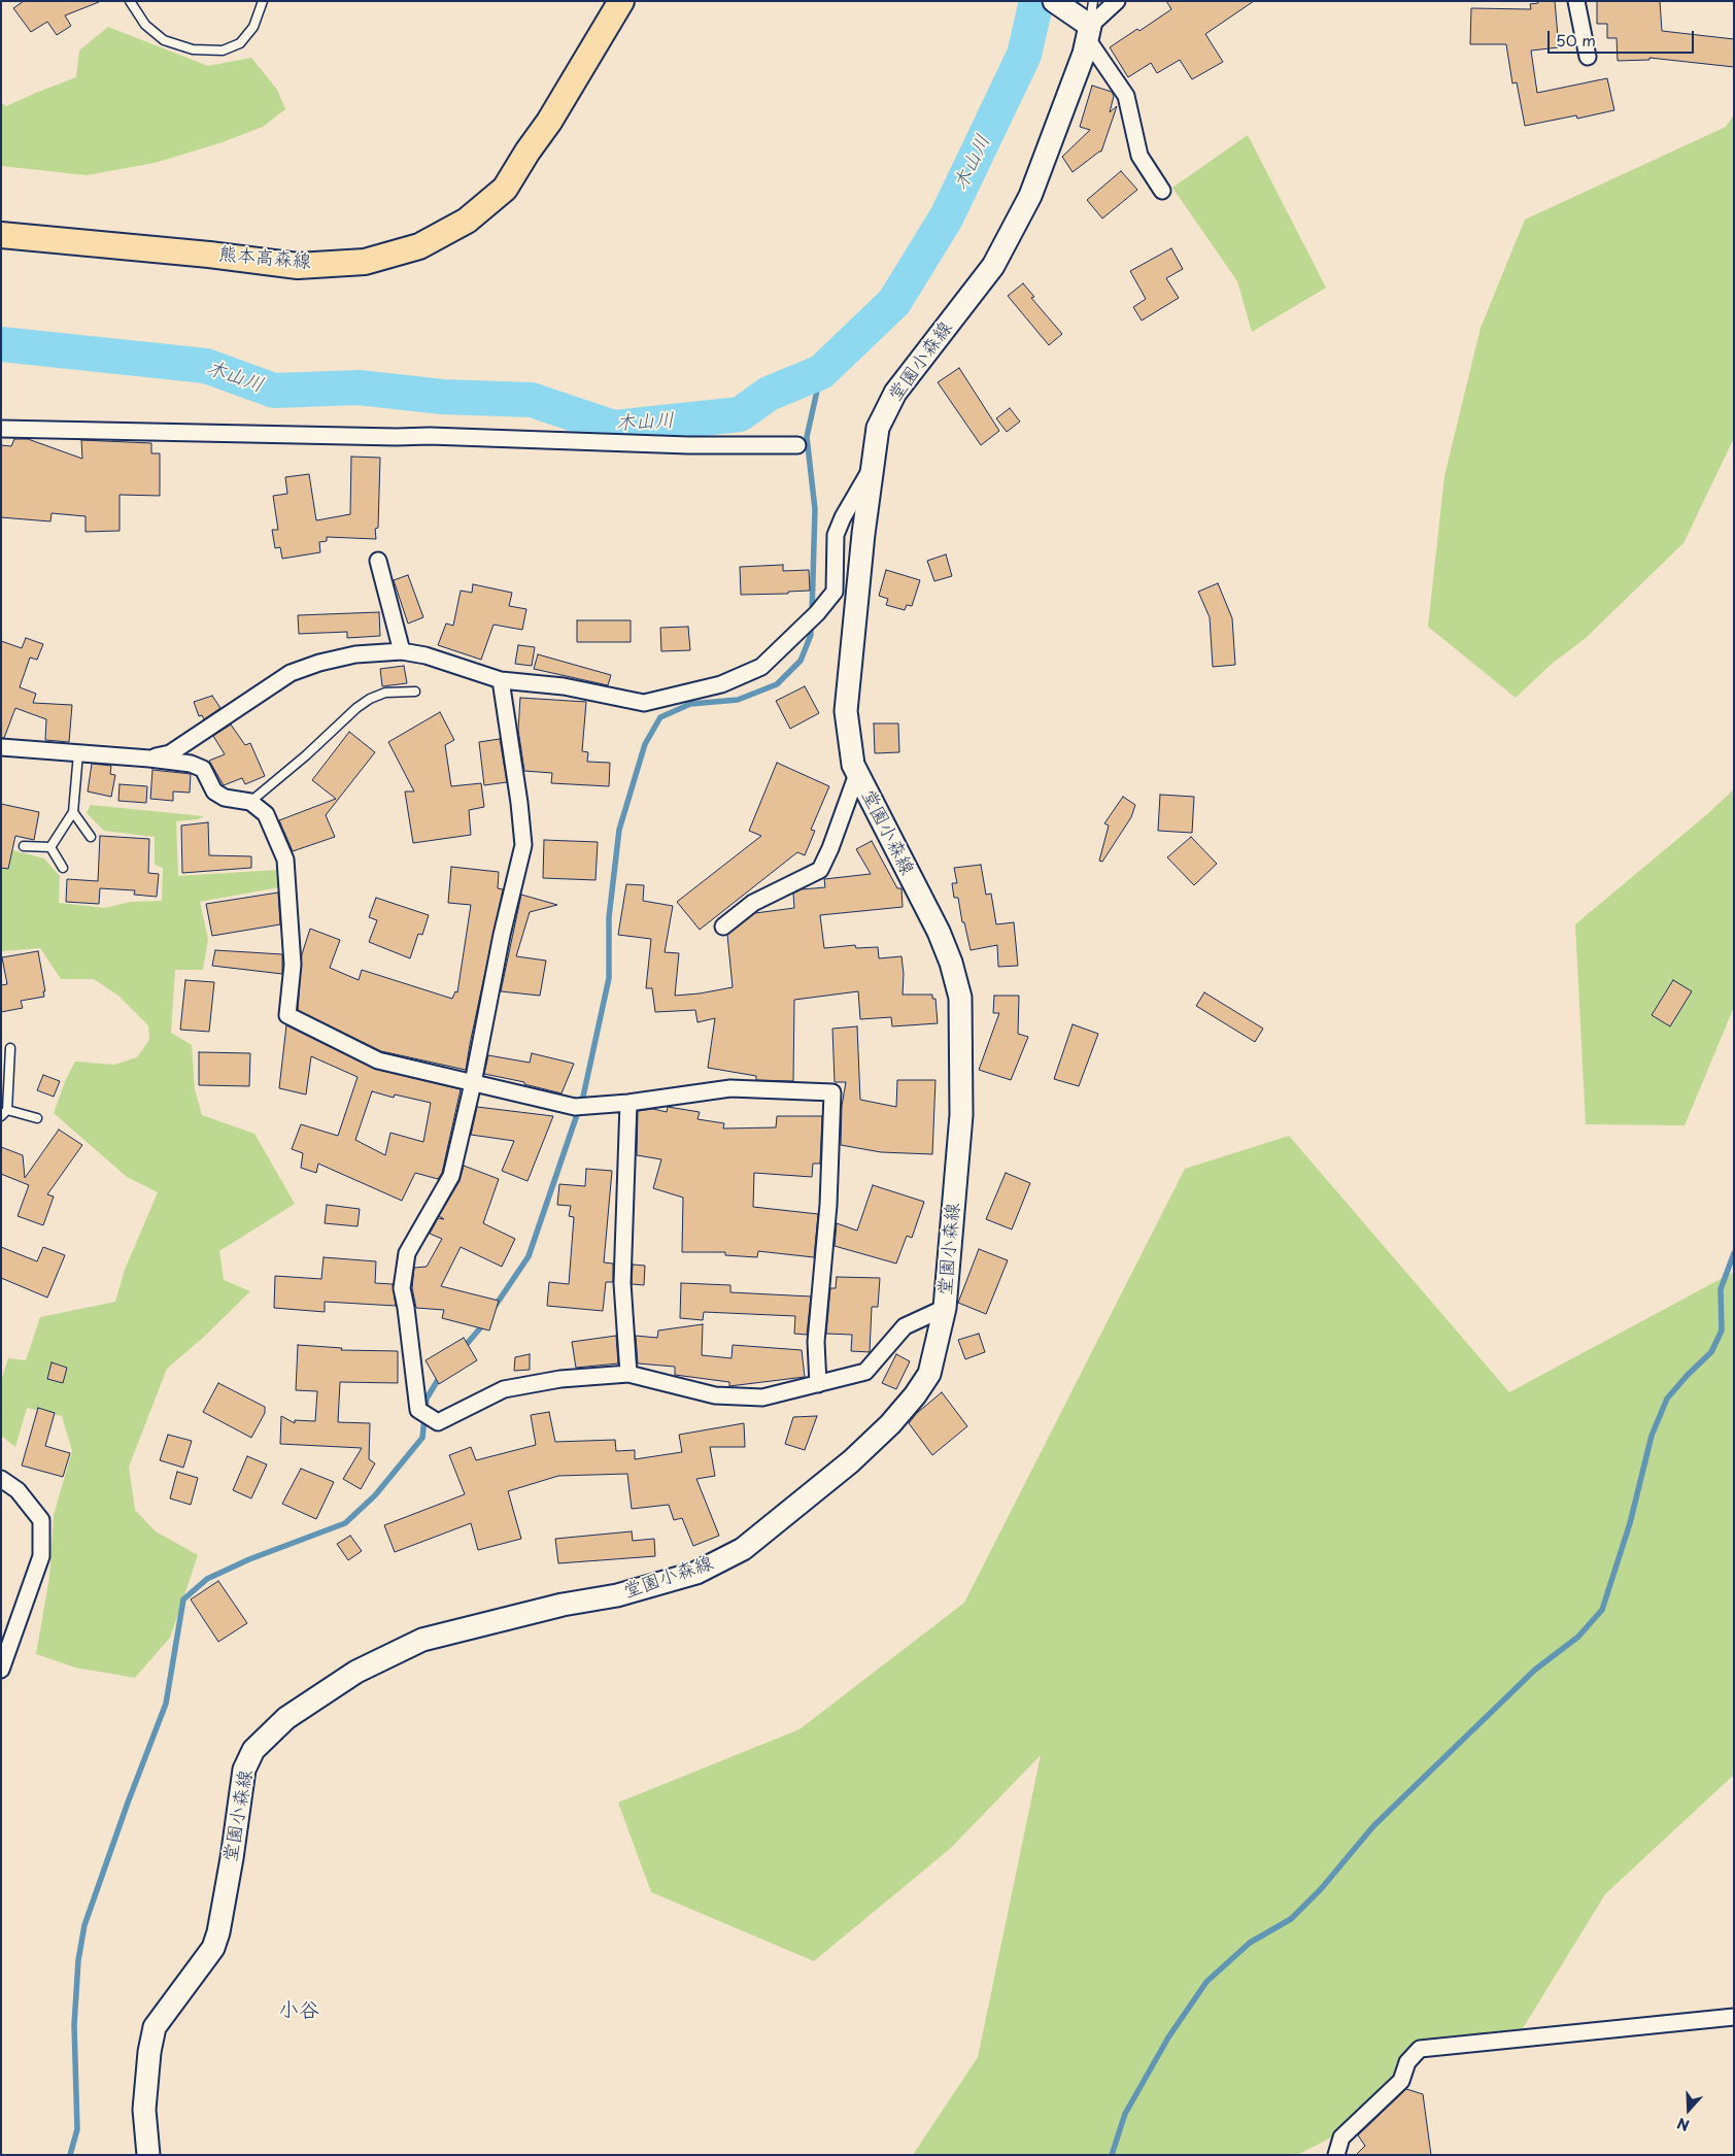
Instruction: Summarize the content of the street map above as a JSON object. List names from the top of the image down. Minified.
{"streets":{"main road":["熊本高森線","堂園小森線"]},"districts":["小谷"],"water":["木山川"],"scale_bar":"50 m","north":"bottom"}
